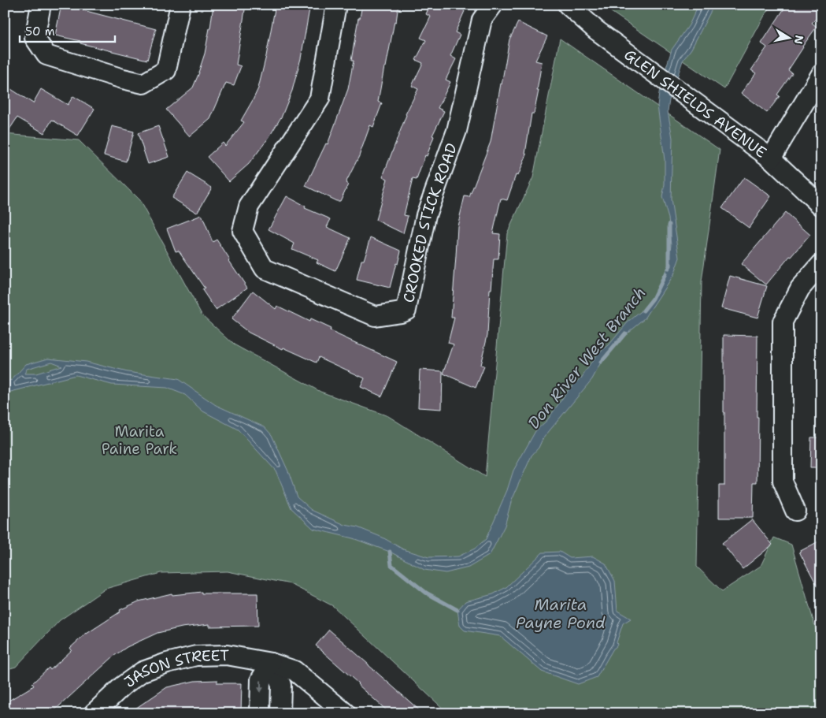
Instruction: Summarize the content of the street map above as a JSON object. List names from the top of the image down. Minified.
{"streets":{"street":["GLEN SHIELDS AVENUE","CROOKED STICK ROAD","JASON STREET"]},"water":["Don River West Branch","Marita Payne Pond"],"parks":["Marita Paine Park"],"scale_bar":"50 m","north":"right"}
